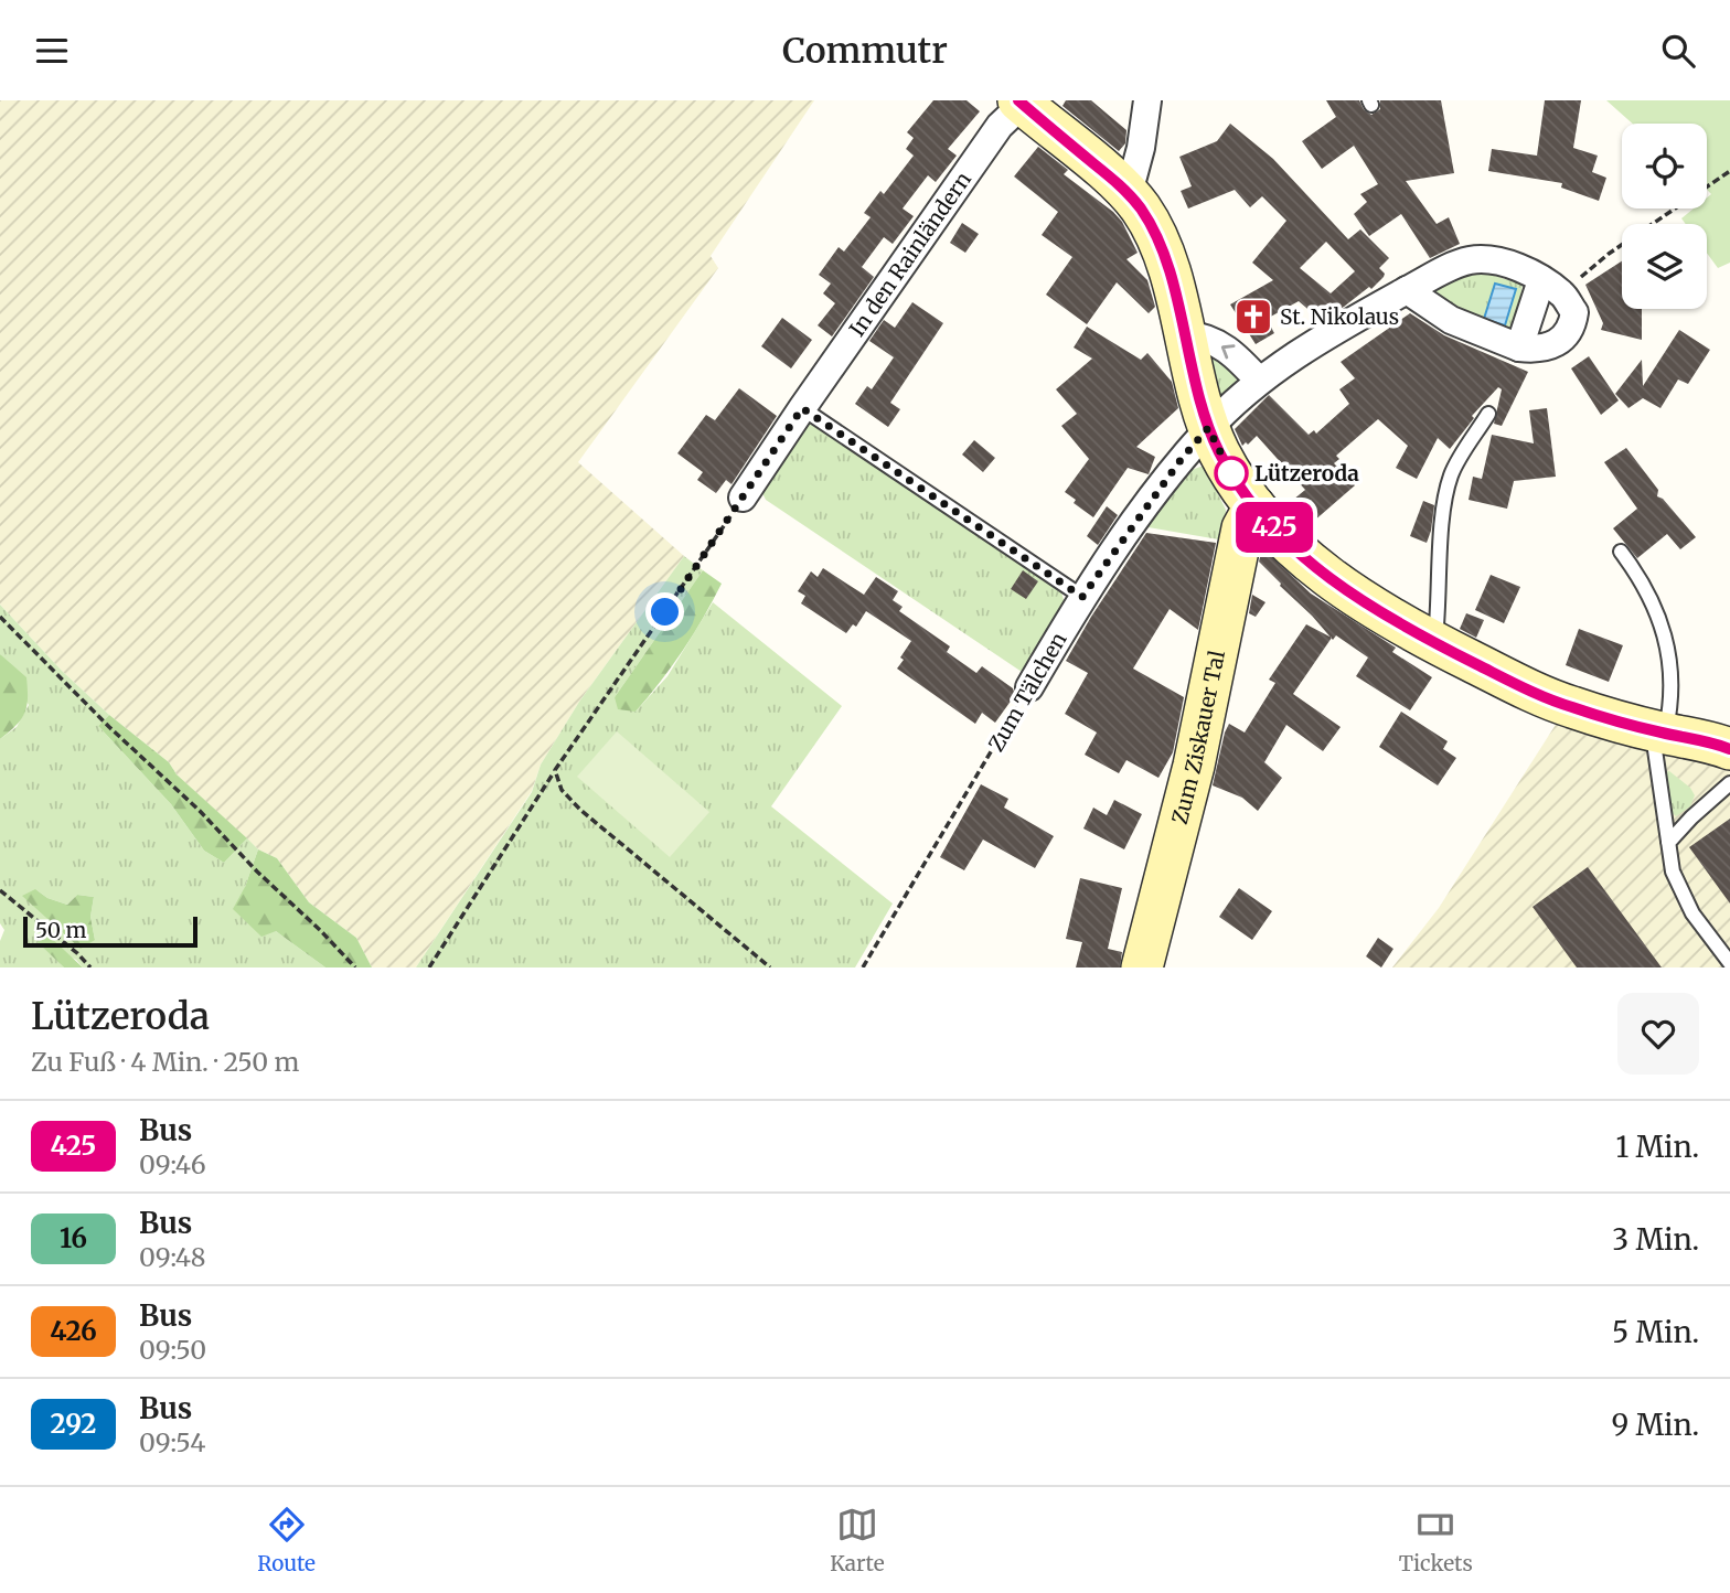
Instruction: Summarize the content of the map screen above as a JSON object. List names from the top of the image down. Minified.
{"streets":{"street":["In den Rainländern","Zum Tälchen","Zum Ziskauer Tal"]},"places":{"church":["St. Nikolaus"],"other":["Lützeroda"]},"lines":["bus line 425"],"scale_bar":"50 m","page":{"header":"Commutr","on_map":"425","scale":"50 m","heading":["Lützeroda","Zu Fuß · 4 Min. · 250 m"],"list":[{"mark":"425","name":"Bus","note":"09:46","value":"1 Min."},{"mark":"16","name":"Bus","note":"09:48","value":"3 Min."},{"mark":"426","name":"Bus","note":"09:50","value":"5 Min."},{"mark":"292","name":"Bus","note":"09:54","value":"9 Min."}],"tabs":["Route","Karte","Tickets"]}}
